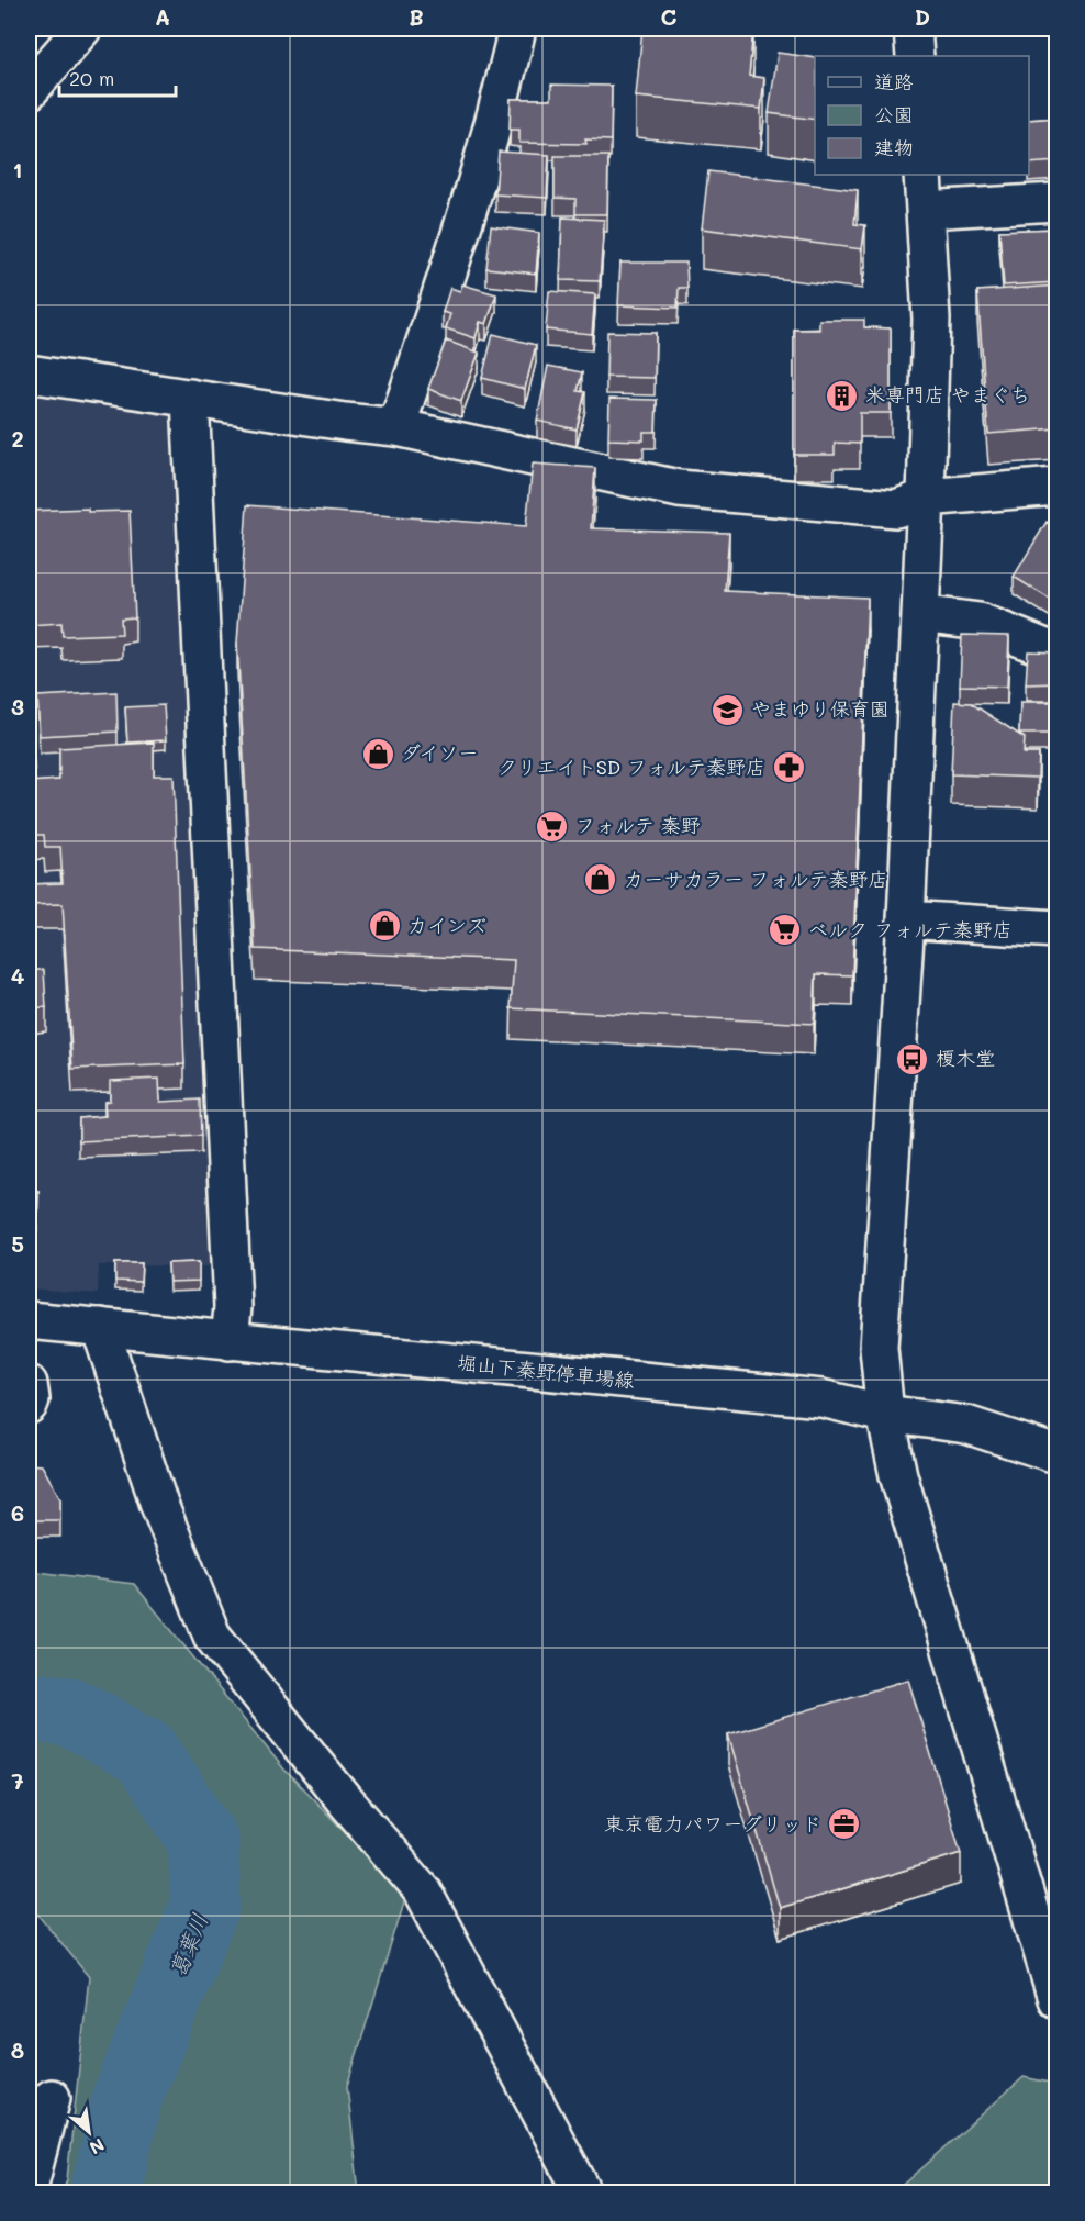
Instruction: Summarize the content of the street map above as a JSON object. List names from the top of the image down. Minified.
{"streets":{"street":["堀山下秦野停車場線"]},"water":["葛葉川"],"places":{"building":["米専門店 やまぐち"],"school or university":["やまゆり保育園"],"shop":["ダイソー","カーサカラー フォルテ秦野店","カインズ"],"pharmacy":["クリエイトSD フォルテ秦野店"],"supermarket":["フォルテ 秦野","ベルク フォルテ秦野店"],"bus stop":["榎木堂"],"office":["東京電力パワーグリッド"]},"legend":["道路","公園","建物"],"scale_bar":"20 m","north":"bottom right","grid":{"columns":["A","B","C","D"],"rows":["1","2","3","4","5","6","7","8"]}}
